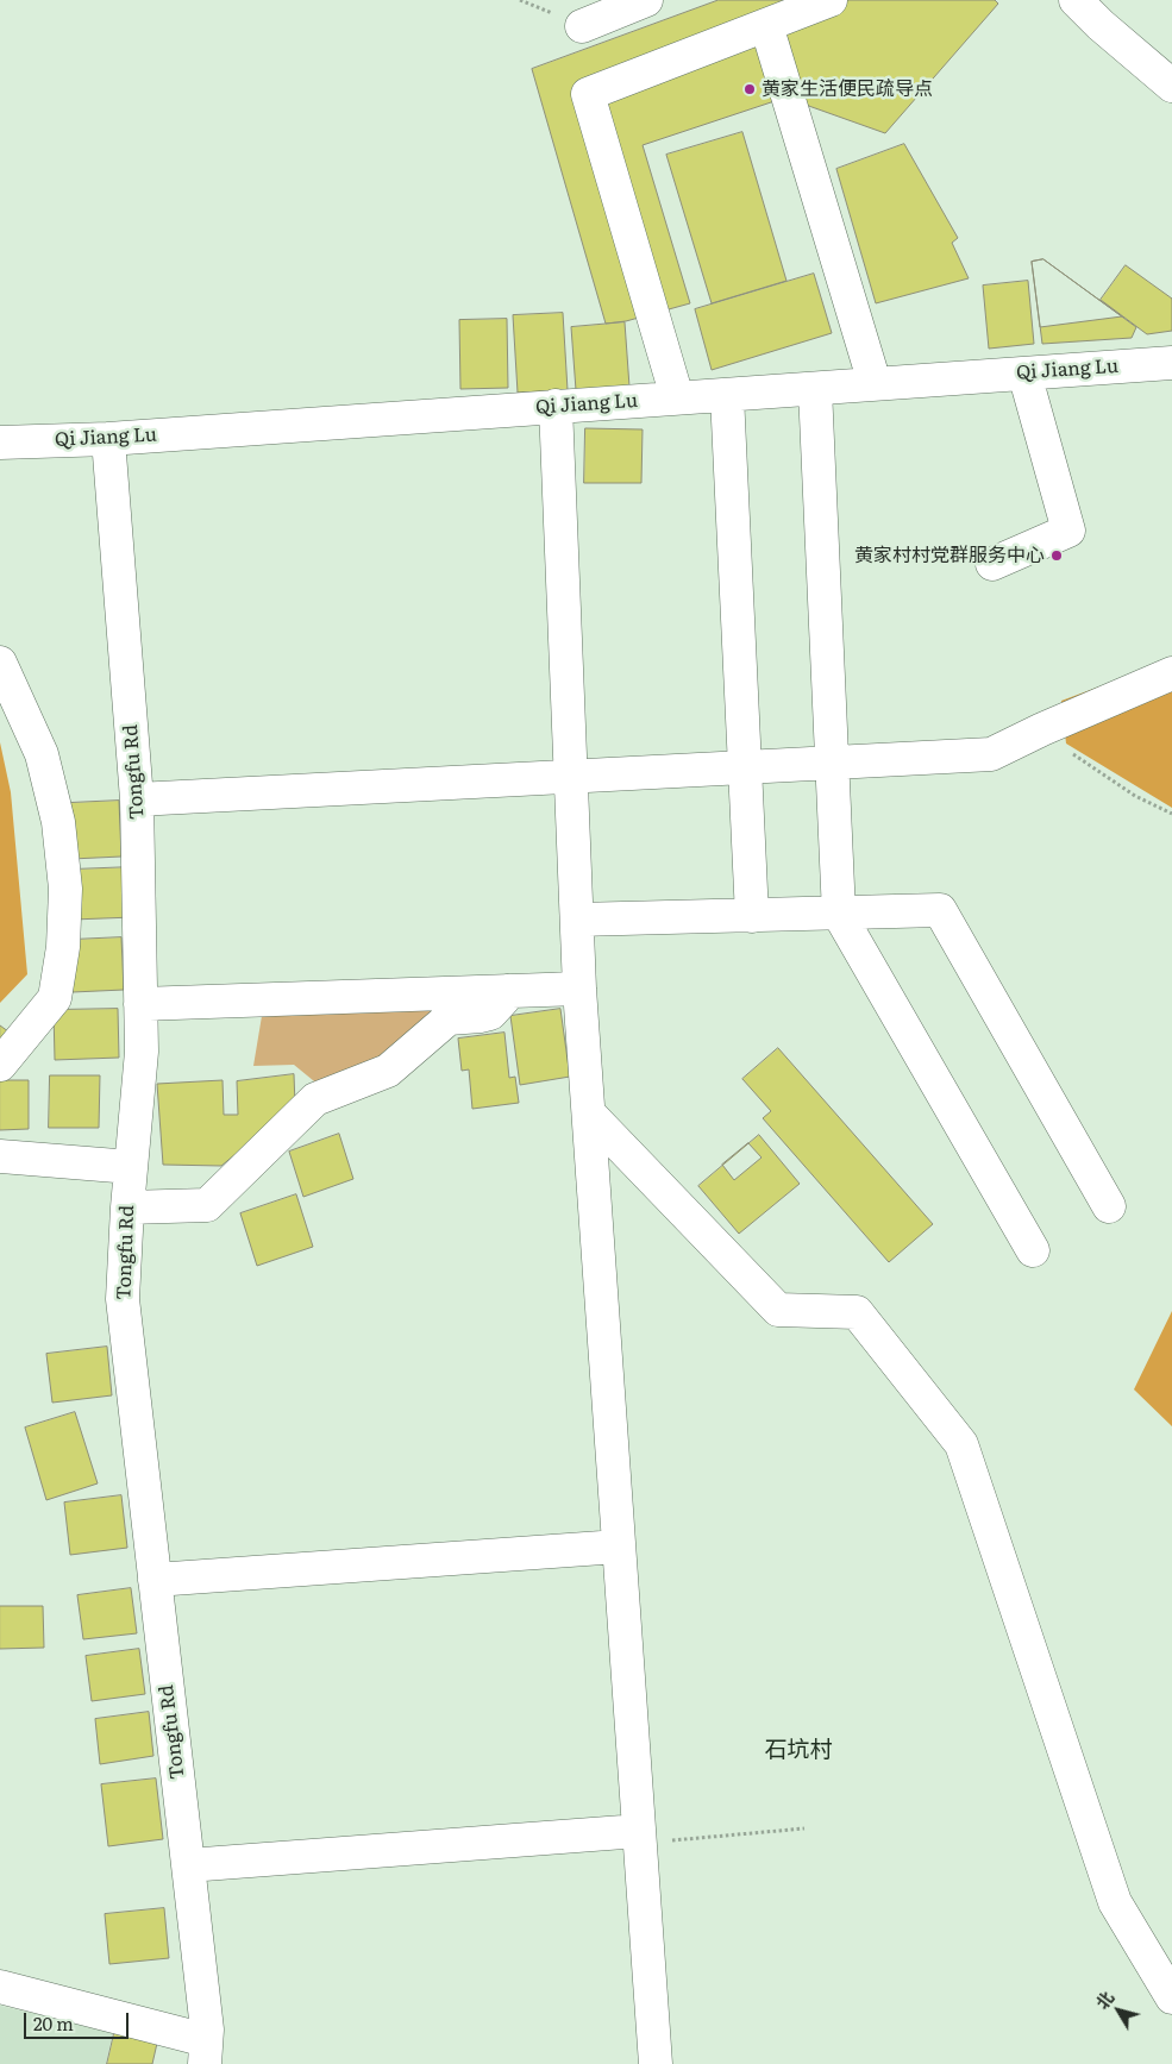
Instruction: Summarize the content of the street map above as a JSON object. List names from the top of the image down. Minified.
{"streets":{"street":["Qi Jiang Lu","Tongfu Rd"]},"crossings":[["Qi Jiang Lu","Tongfu Rd"]],"districts":["石坑村"],"places":["黄家生活便民疏导点","黄家村村党群服务中心"],"scale_bar":"20 m","north":"top left"}
